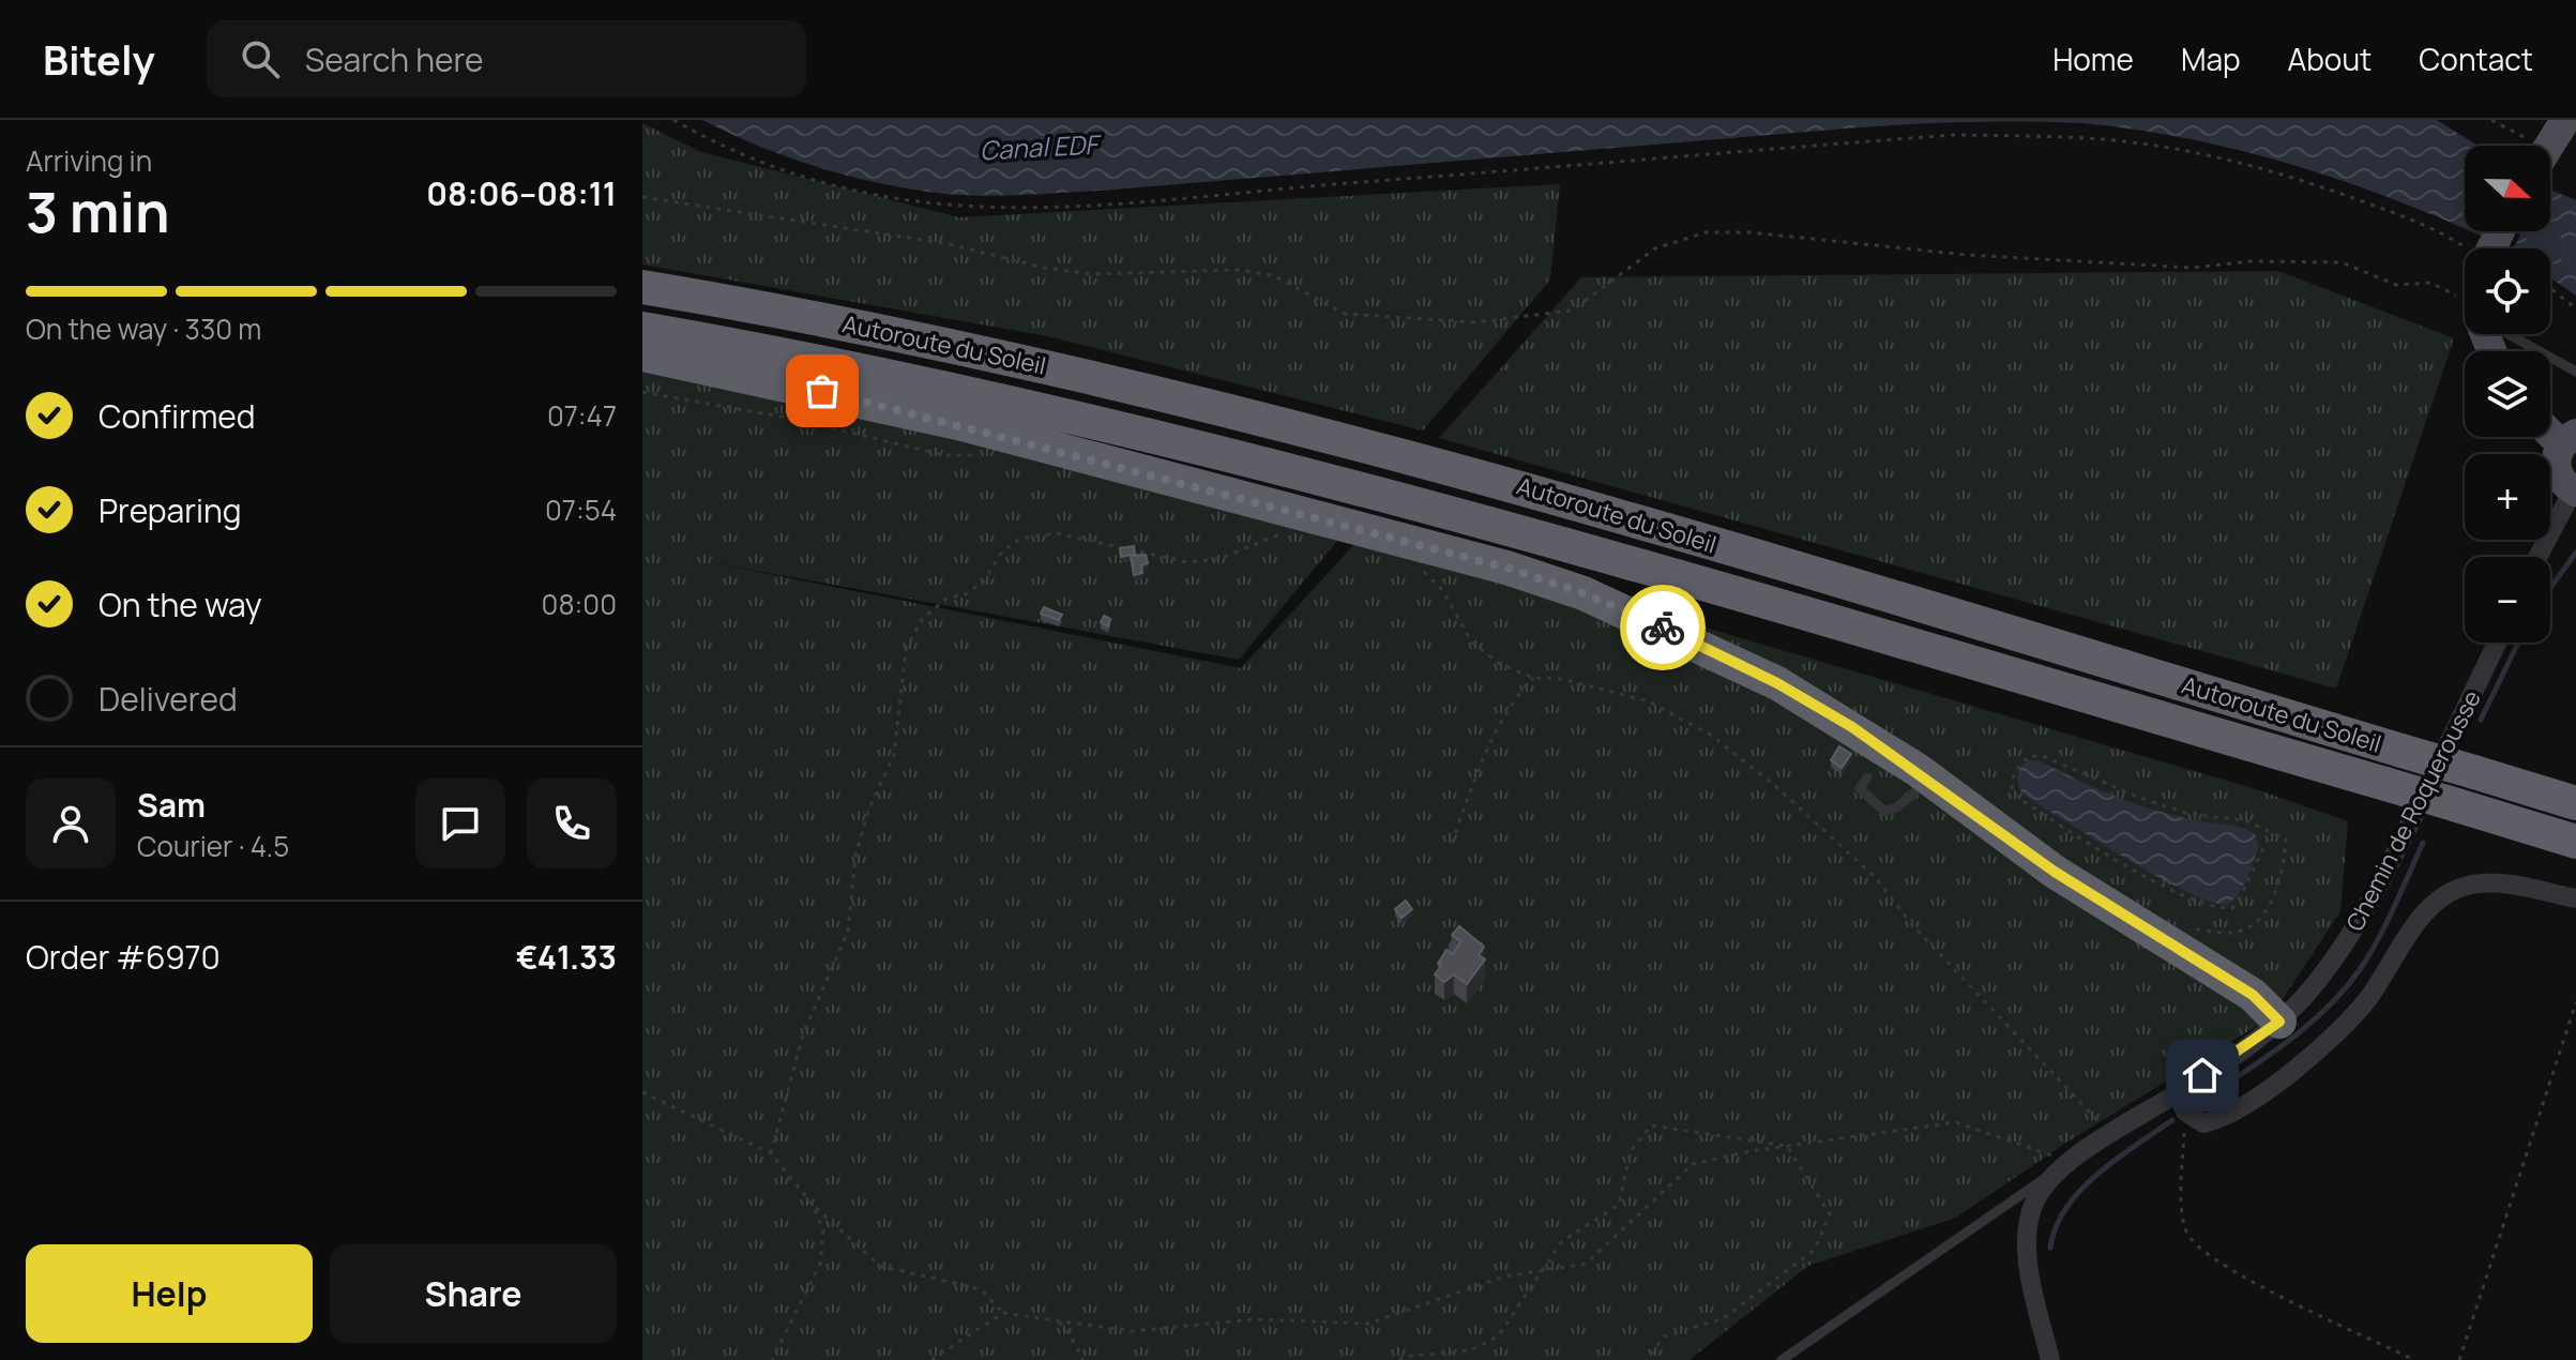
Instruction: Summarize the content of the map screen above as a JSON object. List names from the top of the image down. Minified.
{"streets":{"highway":["Autoroute du Soleil"],"street":["Chemin de Roquerousse"]},"water":["Canal EDF"],"north":"right","page":{"header":"Bitely","search":"Search here","nav":["Home","Map","About","Contact"],"heading":["3 min","Arriving in","08:06–08:11"],"panel":["Sam","Courier · 4.5","Order #6970","€41.33"],"map_buttons":["+","−"],"bar":"On the way · 330 m","list":[["Confirmed","07:47"],["Preparing","07:54"],["On the way","08:00"],"Delivered"],"buttons":["Help","Share"]}}
